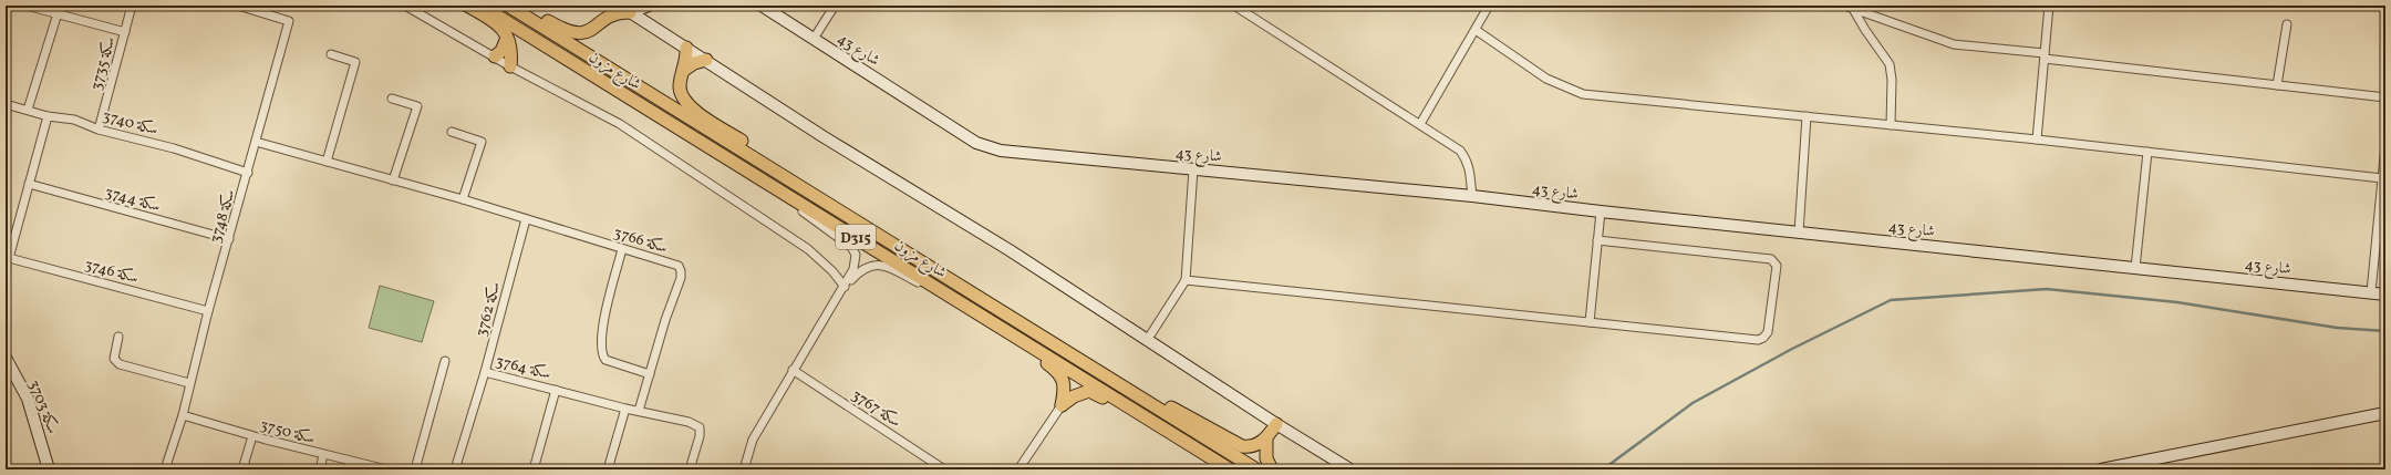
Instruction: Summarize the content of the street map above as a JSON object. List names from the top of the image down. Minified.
{"streets":{"main road":["شارع مزون","D315"],"street":["شارع 43","سكة 3735","سكة 3740","سكة 3744","سكة 3748","سكة 3766","سكة 3746","سكة 3762","سكة 3764","سكة 3703","سكة 3767","سكة 3750"]},"crossings":[["سكة 3735","سكة 3740"],["سكة 3740","سكة 3748"],["سكة 3744","سكة 3748"],["سكة 3748","سكة 3746"],["سكة 3748","سكة 3750"],["سكة 3766","سكة 3762"],["سكة 3766","سكة 3764"],["سكة 3762","سكة 3764"]]}
